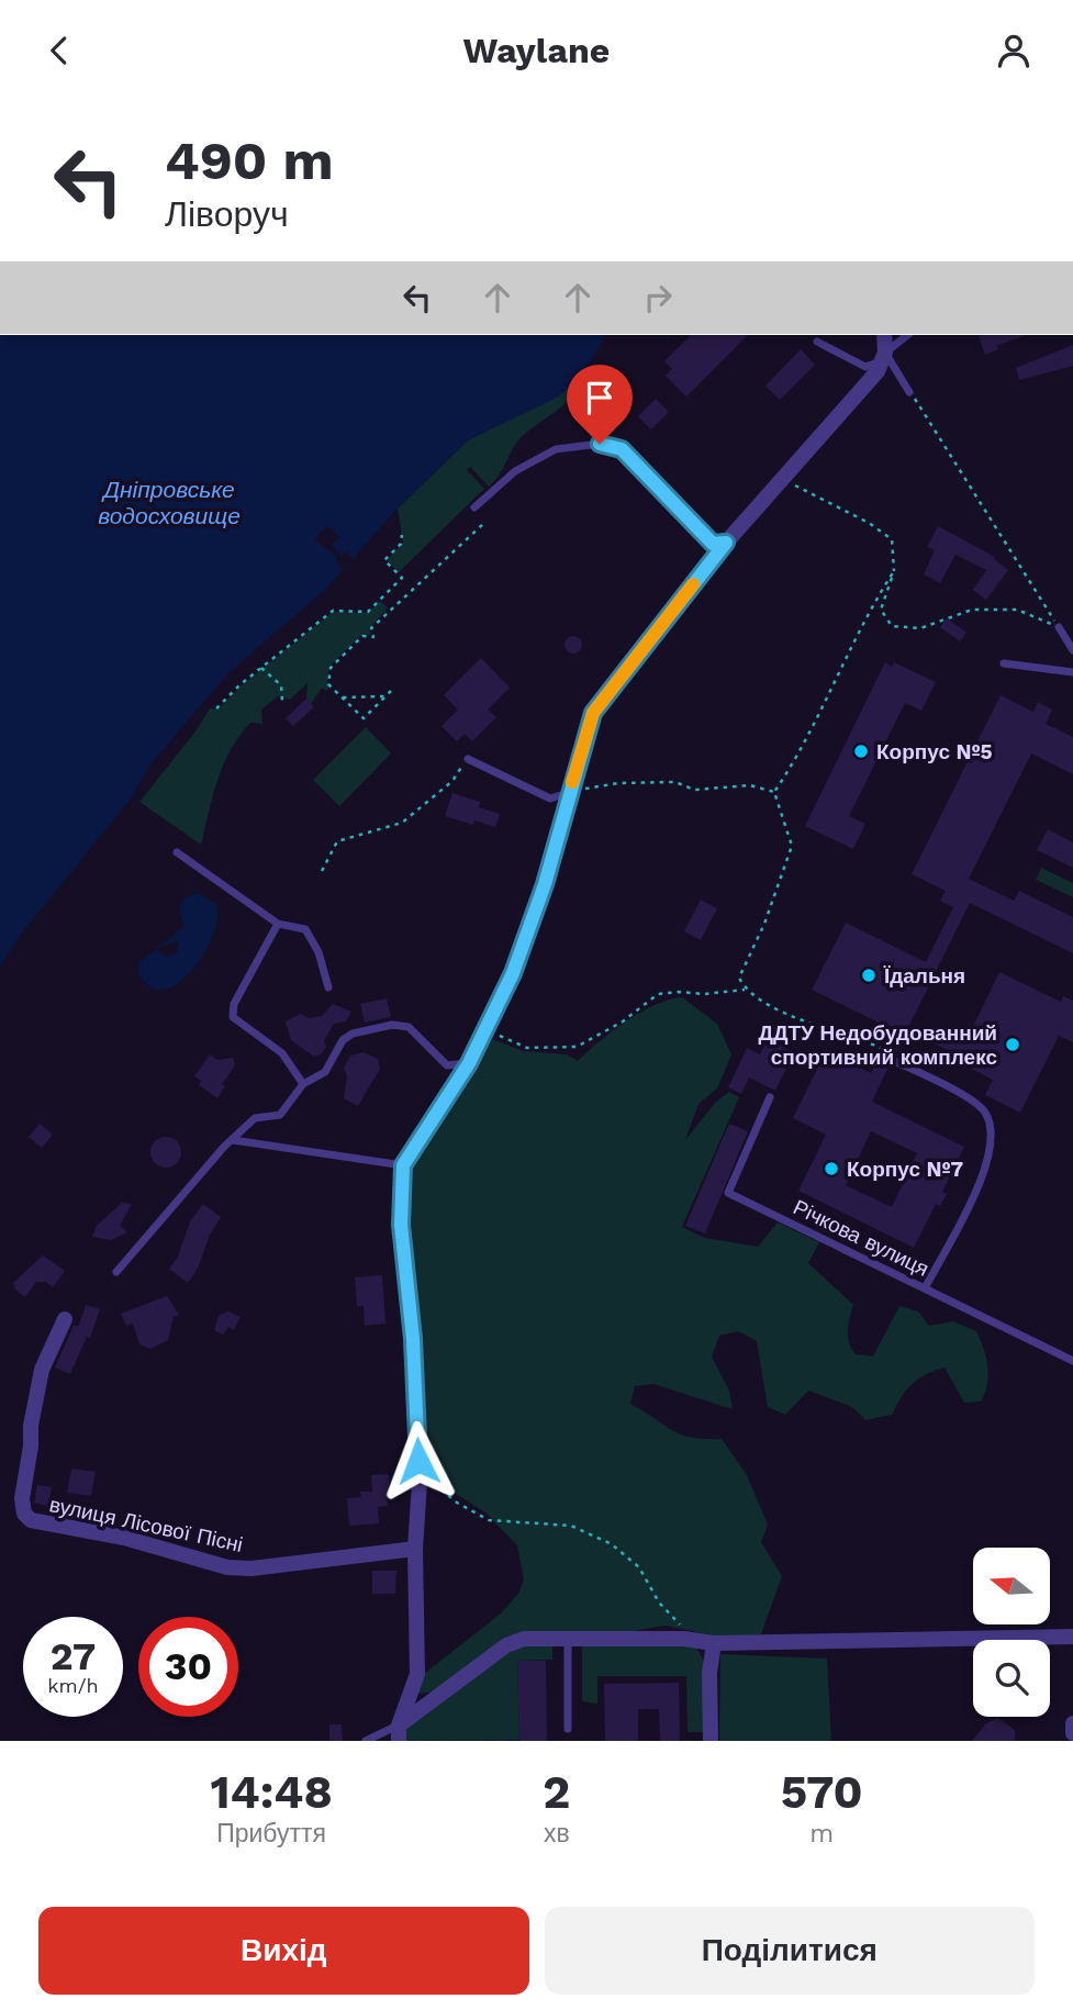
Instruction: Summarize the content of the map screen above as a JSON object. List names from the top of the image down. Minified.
{"streets":{"street":["вулиця Лісової Пісні"],"lane":["Річкова вулиця"]},"water":["Дніпровське водосховище"],"places":["Корпус №5","Їдальня","ДДТУ Недобудованний спортивний комплекс","Корпус №7"],"north":"left","page":{"header":"Waylane","turn":["490 m","Ліворуч"],"speed":"27 km/h","limit":"30","eta":["14:48","Прибуття","2","хв","570","m"],"buttons":["Вихід","Поділитися"]}}
